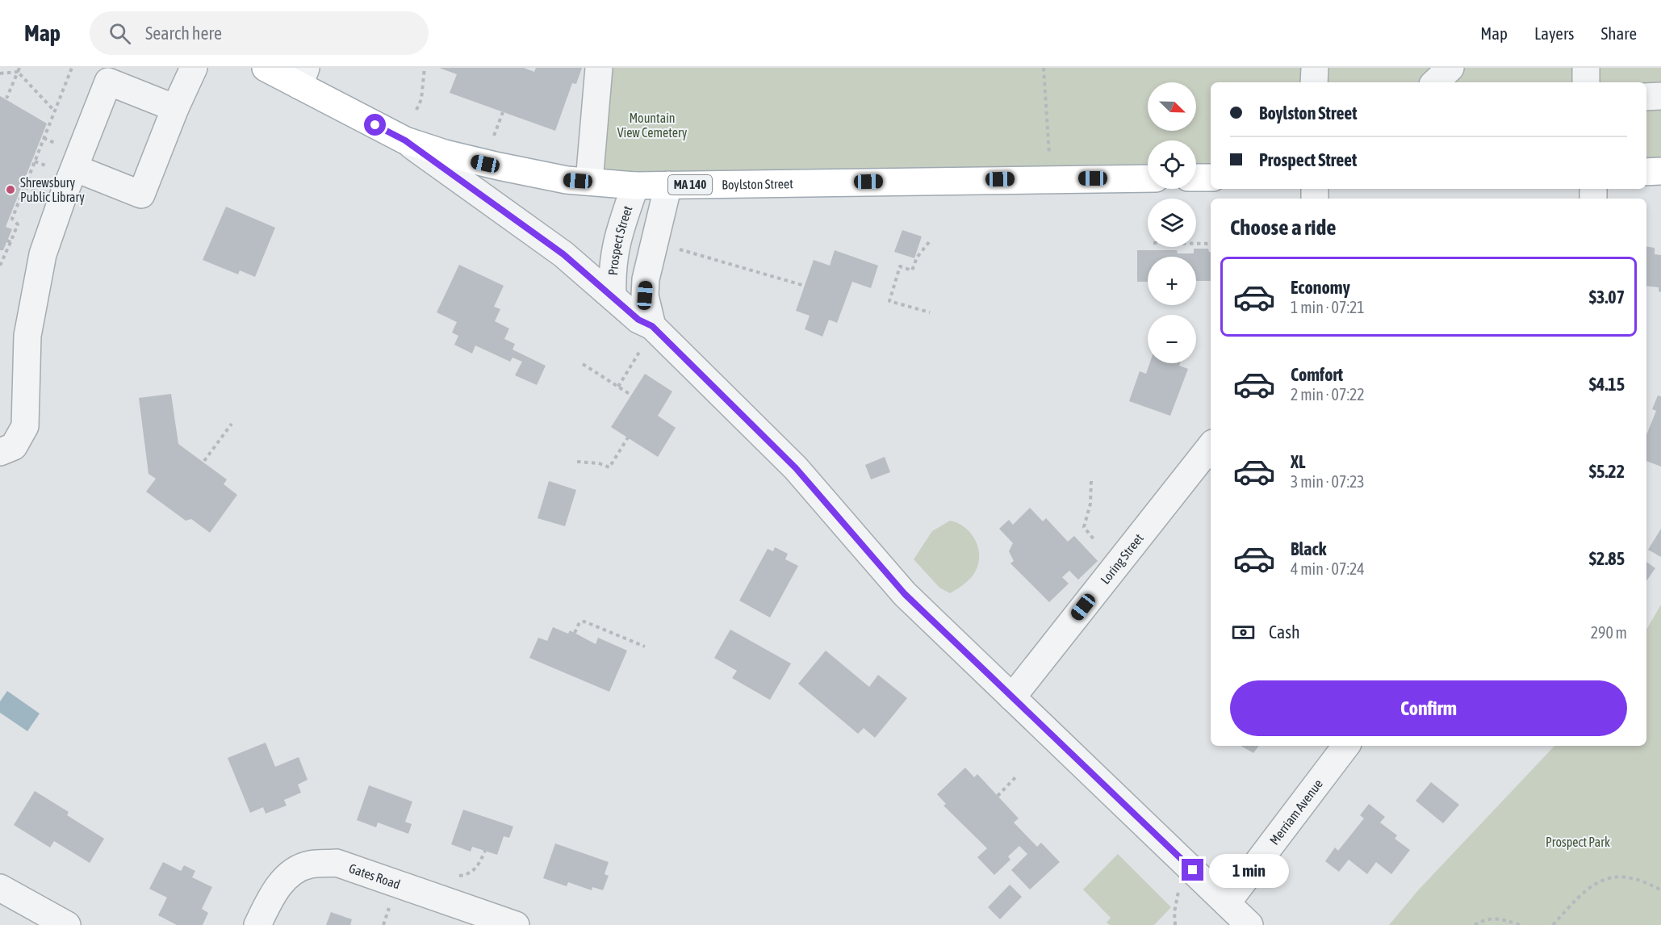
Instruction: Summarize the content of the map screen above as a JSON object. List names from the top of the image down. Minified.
{"streets":{"main road":["Boylston Street","MA 140"],"street":["Prospect Street","Loring Street","Merriam Avenue","Gates Road"]},"crossings":[["Boylston Street","Prospect Street"],["Prospect Street","Loring Street"],["Prospect Street","Merriam Avenue"]],"parks":["Mountain View Cemetery","Prospect Park"],"places":["Shrewsbury Public Library"],"north":"bottom right","page":{"header":"Map","search":"Search here","nav":["Map","Layers","Share"],"map_buttons":["+","−"],"banner":["Boylston Street","Prospect Street"],"heading":"Choose a ride","list":[{"name":"Economy","note":"1 min · 07:21","value":"$3.07"},{"name":"Comfort","note":"2 min · 07:22","value":"$4.15"},{"name":"XL","note":"3 min · 07:23","value":"$5.22"},{"name":"Black","note":"4 min · 07:24","value":"$2.85"}],"pay":["Cash","290 m"],"buttons":"Confirm","bubble":"1 min"}}
